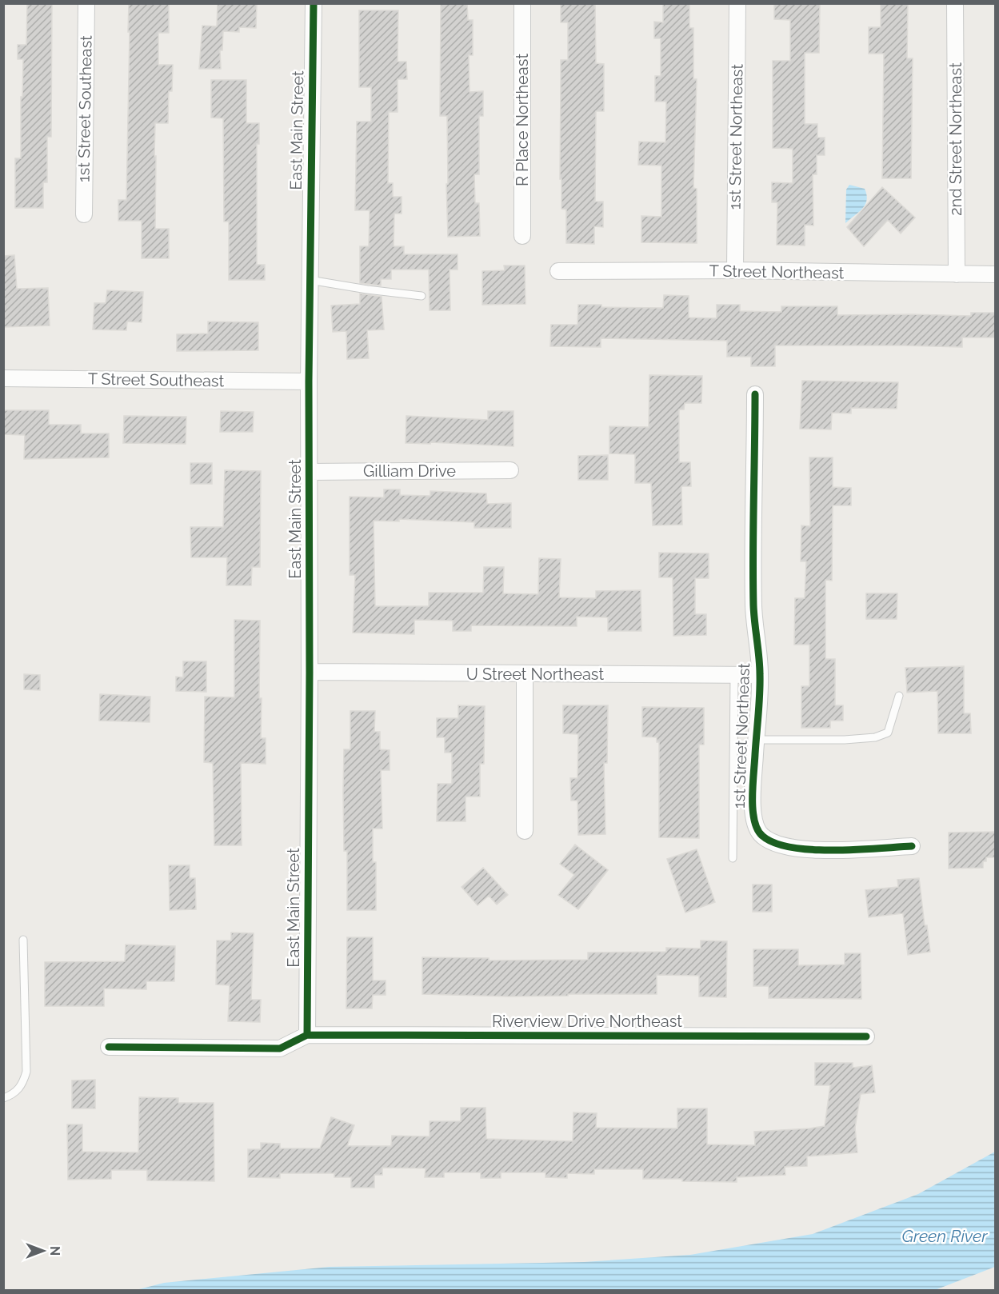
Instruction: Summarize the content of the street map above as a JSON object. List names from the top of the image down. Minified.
{"streets":{"street":["1st Street Southeast","R Place Northeast","East Main Street","1st Street Northeast","2nd Street Northeast","T Street Northeast","T Street Southeast","Gilliam Drive","U Street Northeast","Riverview Drive Northeast"]},"crossings":[["East Main Street","T Street Southeast"],["East Main Street","Gilliam Drive"],["East Main Street","U Street Northeast"],["East Main Street","Riverview Drive Northeast"],["1st Street Northeast","T Street Northeast"],["1st Street Northeast","U Street Northeast"],["2nd Street Northeast","T Street Northeast"]],"water":["Green River"],"north":"right"}
